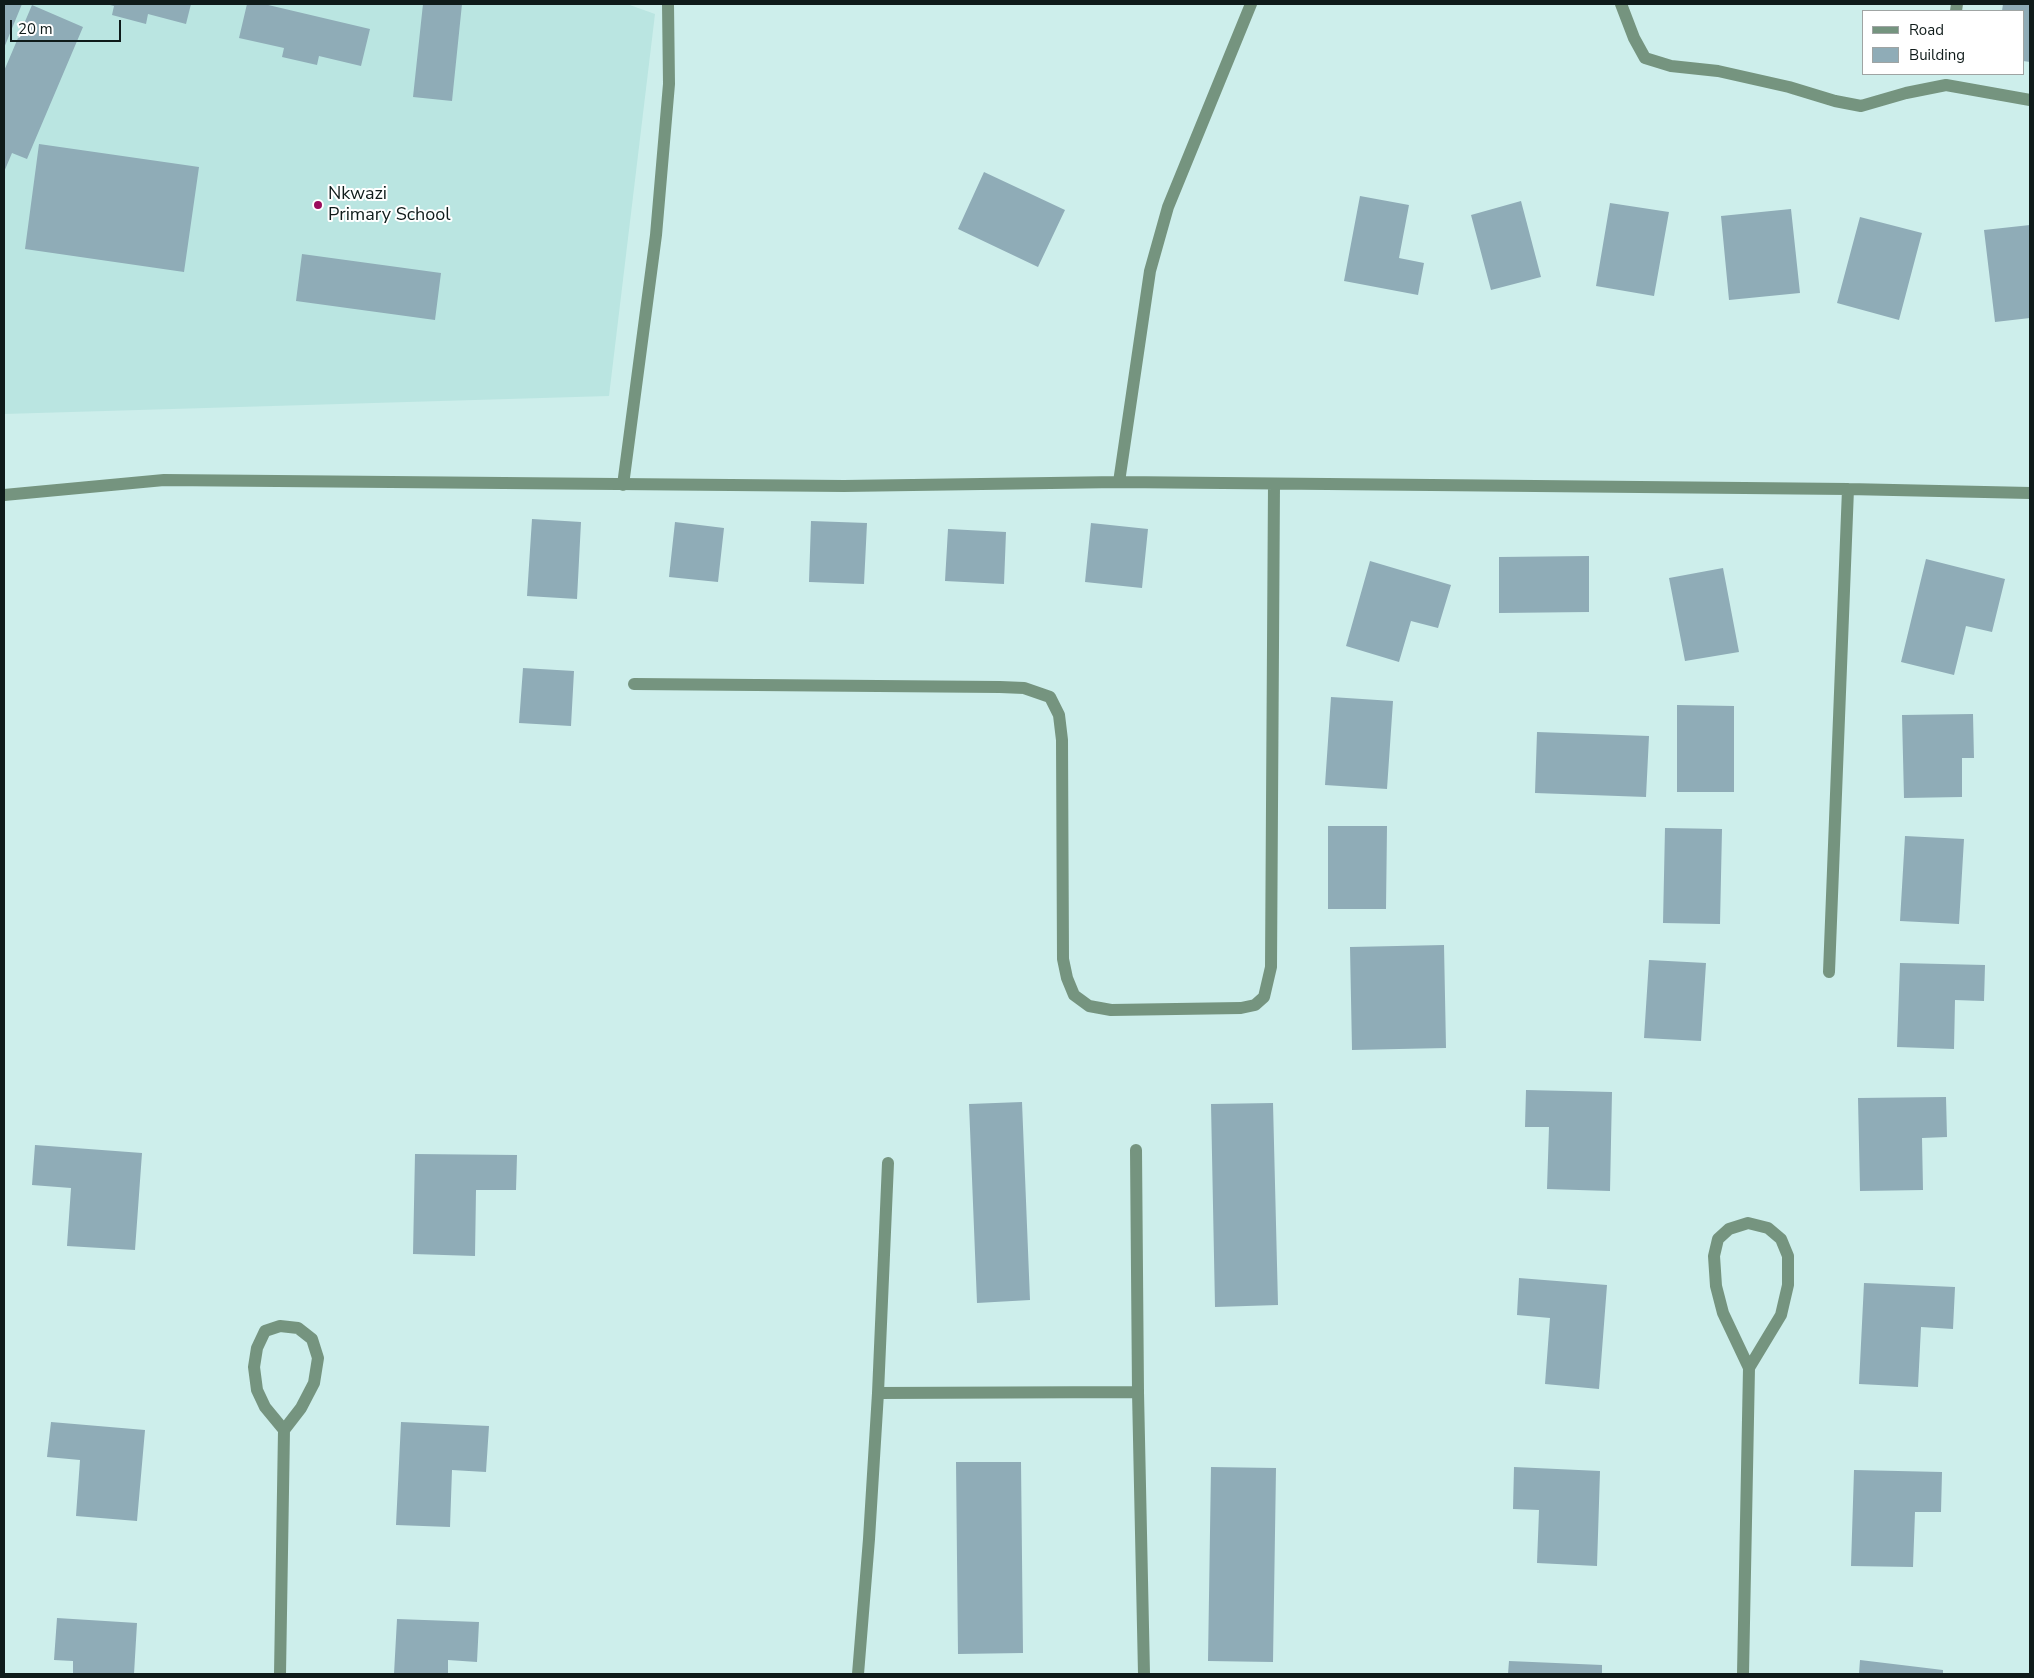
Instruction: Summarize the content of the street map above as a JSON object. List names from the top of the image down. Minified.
{"places":["Nkwazi Primary School"],"legend":["Road","Building"],"scale_bar":"20 m"}
